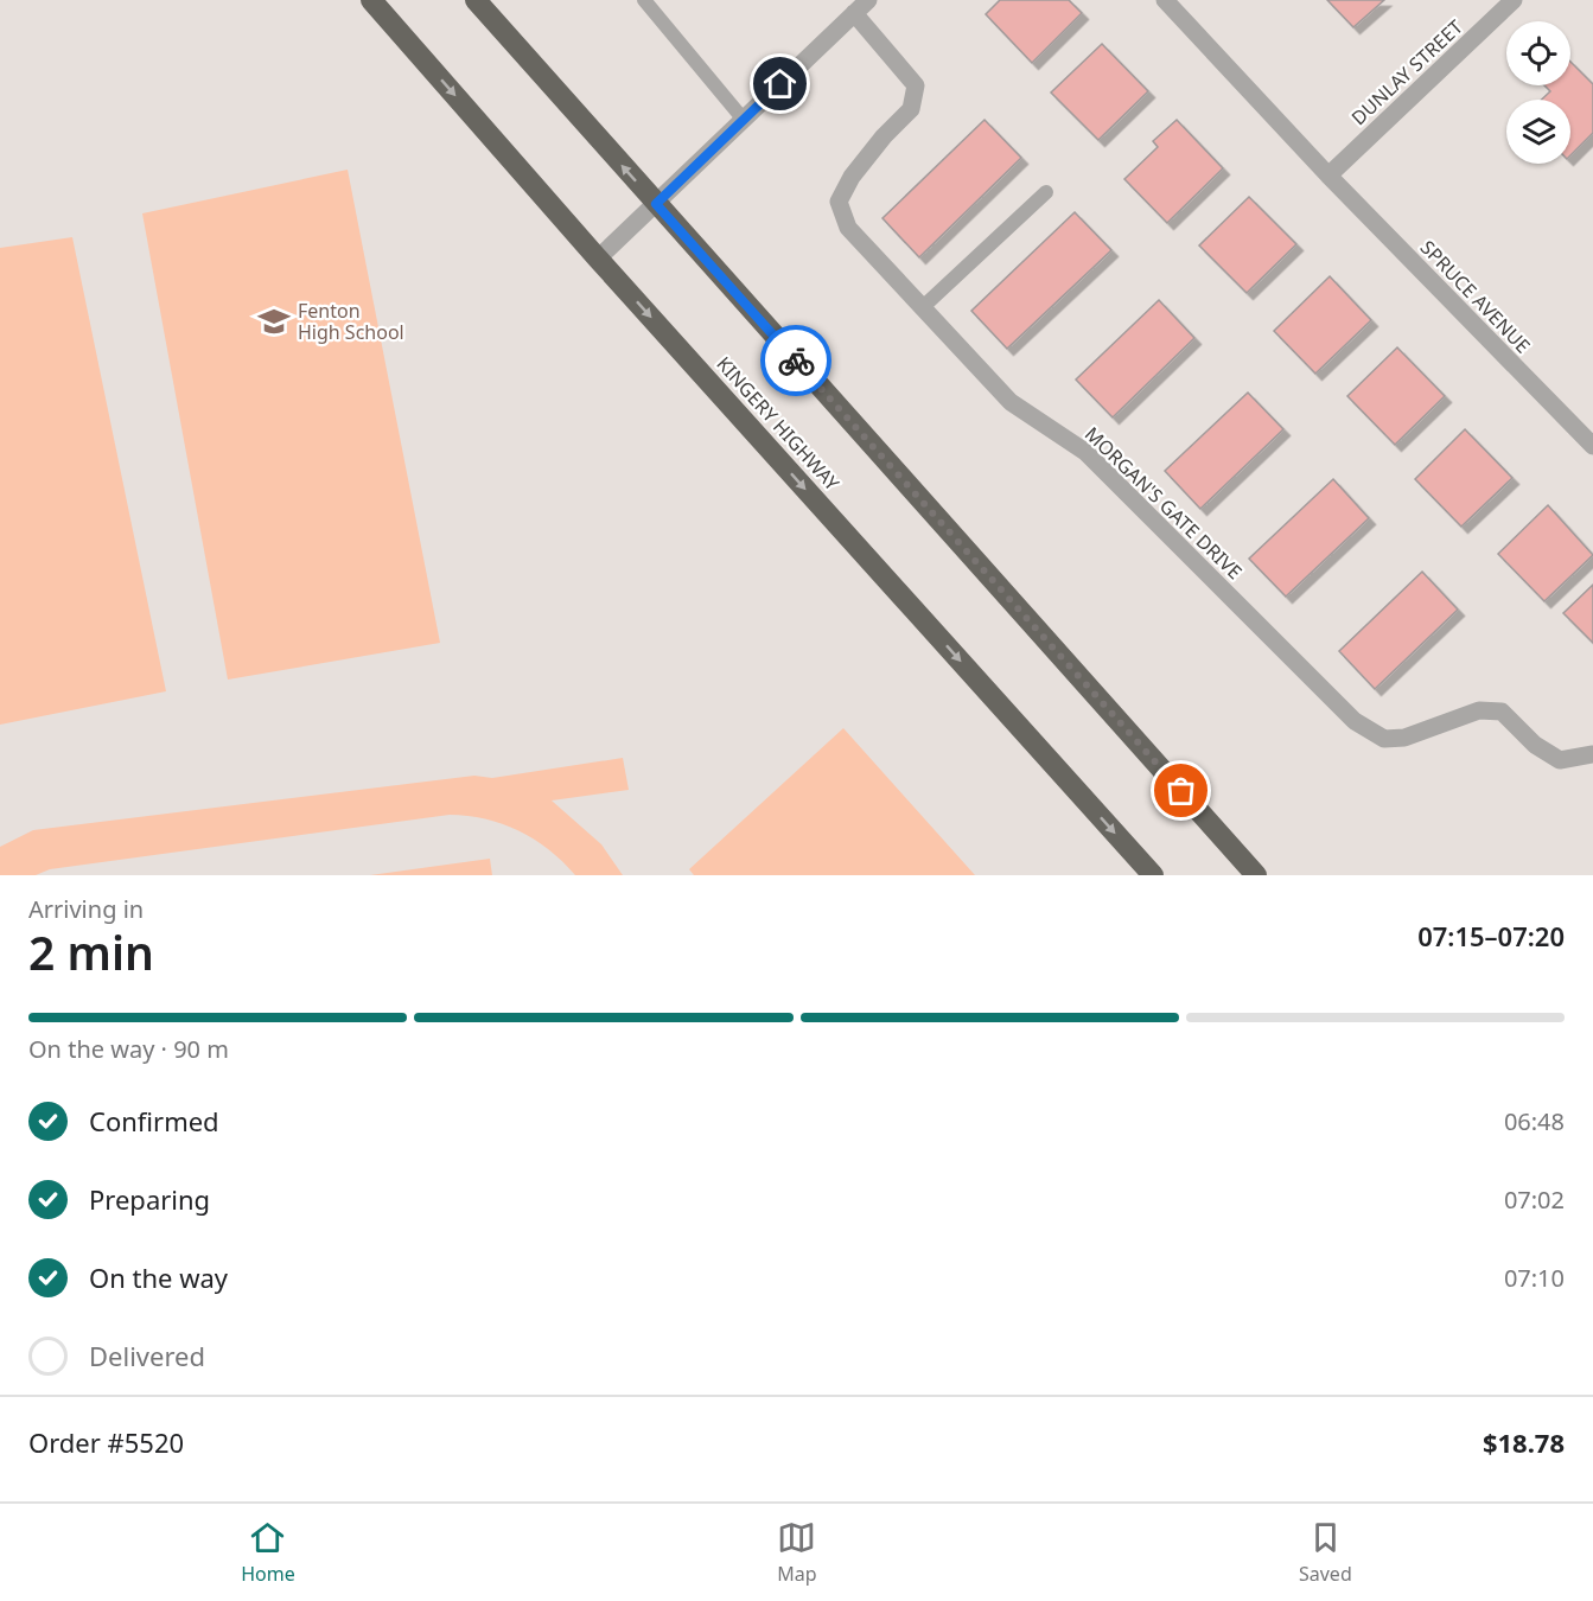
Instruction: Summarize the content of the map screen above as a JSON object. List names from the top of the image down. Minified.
{"streets":{"highway":["KINGERY HIGHWAY"],"street":["DUNLAY STREET","SPRUCE AVENUE","MORGAN'S GATE DRIVE"]},"crossings":[["DUNLAY STREET","SPRUCE AVENUE"]],"places":{"school or university":["Fenton High School"]},"page":{"heading":["2 min","Arriving in","07:15–07:20"],"panel":["Order #5520","$18.78"],"bar":"On the way · 90 m","list":[["Confirmed","06:48"],["Preparing","07:02"],["On the way","07:10"],"Delivered"],"tabs":["Home","Map","Saved"]}}
